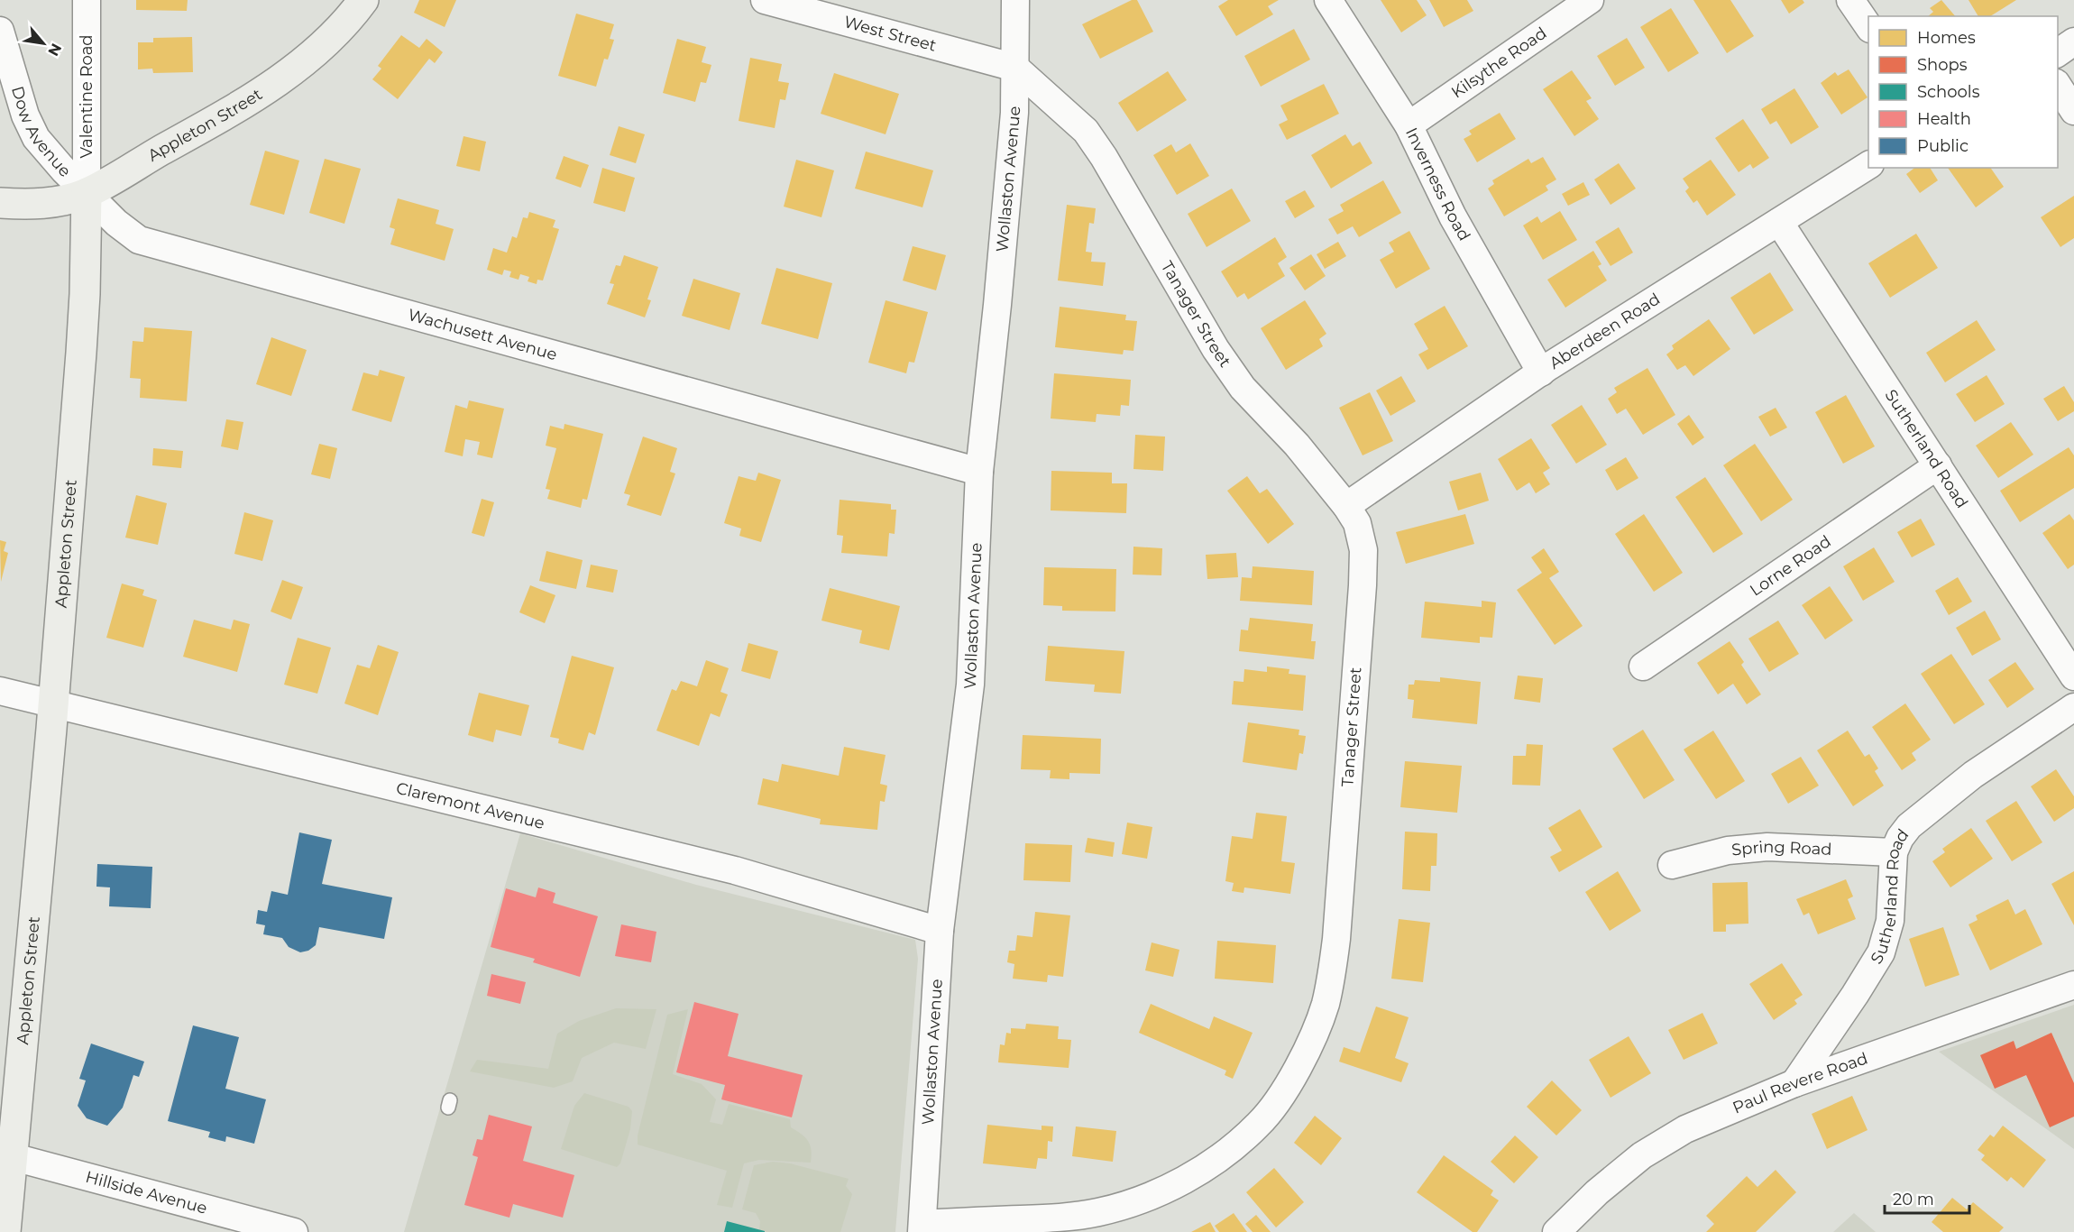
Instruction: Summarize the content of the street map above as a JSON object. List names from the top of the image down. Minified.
{"streets":{"street":["West Street","Kilsythe Road","Valentine Road","Appleton Street","Dow Avenue","Wollaston Avenue","Inverness Road","Tanager Street","Aberdeen Road","Wachusett Avenue","Sutherland Road","Lorne Road","Claremont Avenue","Spring Road","Paul Revere Road","Hillside Avenue"]},"crossings":[["West Street","Wollaston Avenue"],["West Street","Tanager Street"],["Kilsythe Road","Inverness Road"],["Valentine Road","Appleton Street"],["Valentine Road","Dow Avenue"],["Valentine Road","Wachusett Avenue"],["Appleton Street","Dow Avenue"],["Appleton Street","Wachusett Avenue"],["Appleton Street","Claremont Avenue"],["Appleton Street","Hillside Avenue"],["Dow Avenue","Wachusett Avenue"],["Wollaston Avenue","Tanager Street"],["Wollaston Avenue","Wachusett Avenue"],["Wollaston Avenue","Claremont Avenue"],["Inverness Road","Aberdeen Road"],["Tanager Street","Aberdeen Road"],["Aberdeen Road","Sutherland Road"],["Sutherland Road","Lorne Road"],["Sutherland Road","Spring Road"],["Sutherland Road","Paul Revere Road"]],"legend":["Homes","Shops","Schools","Health","Public"],"scale_bar":"20 m","north":"bottom right"}
